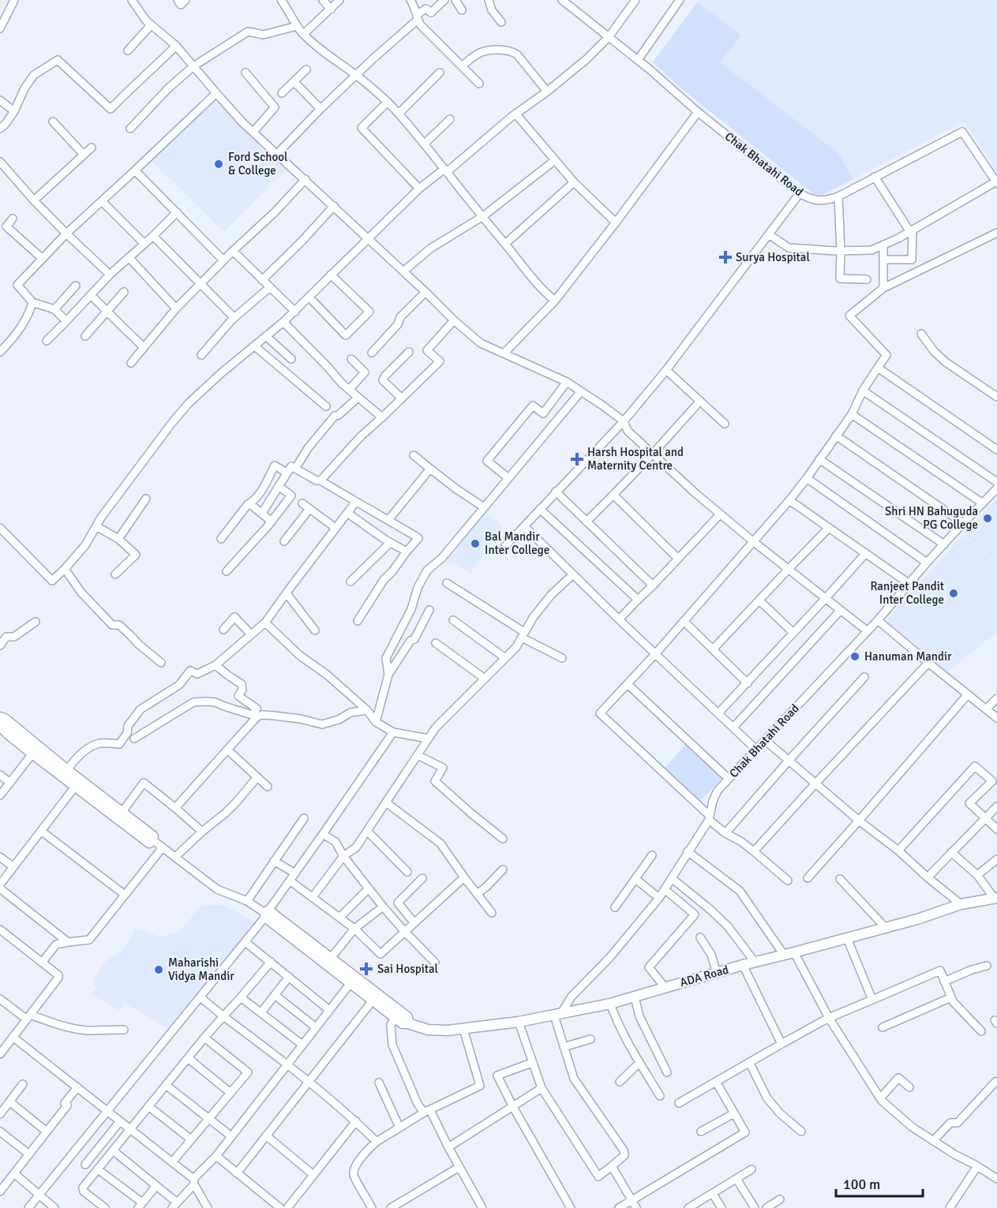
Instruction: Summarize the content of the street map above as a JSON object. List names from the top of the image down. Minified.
{"streets":{"street":["Chak Bhatahi Road","ADA Road"]},"crossings":[["Chak Bhatahi Road","ADA Road"]],"places":{"other":["Ford School & College","Shri HN Bahuguda PG College","Bal Mandir Inter College","Ranjeet Pandit Inter College","Hanuman Mandir","Maharishi Vidya Mandir"],"health":["Surya Hospital","Harsh Hospital and Maternity Centre","Sai Hospital"]},"scale_bar":"100 m"}
